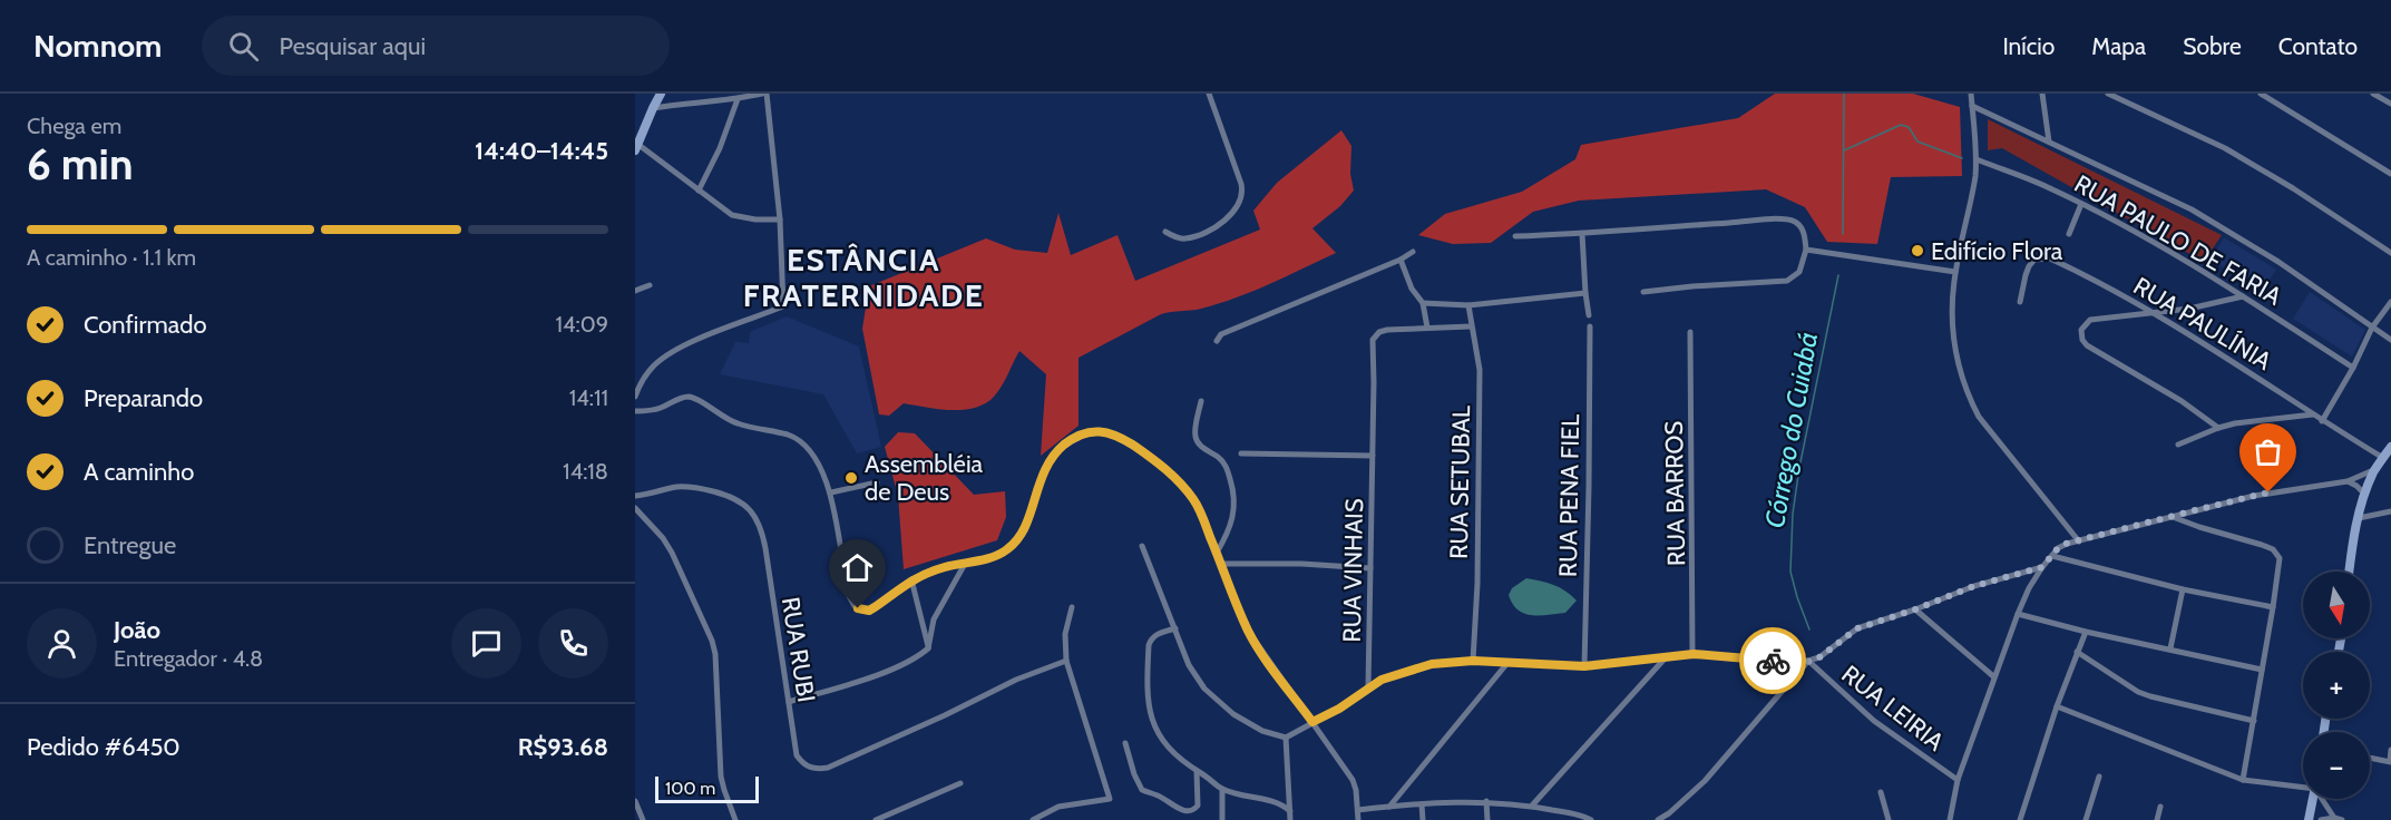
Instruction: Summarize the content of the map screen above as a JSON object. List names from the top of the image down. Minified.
{"streets":{"street":["RUA PAULO DE FARIA","RUA PAULÍNIA","RUA SETUBAL","RUA BARROS","RUA PENA FIEL","RUA VINHAIS","RUA RUBI","RUA LEIRIA"]},"districts":["ESTÂNCIA FRATERNIDADE"],"water":["Córrego do Cuiabá"],"places":["Edifício Flora","Assembléia de Deus"],"scale_bar":"100 m","north":"bottom","page":{"header":"Nomnom","search":"Pesquisar aqui","nav":["Início","Mapa","Sobre","Contato"],"heading":["6 min","Chega em","14:40–14:45"],"panel":["João","Entregador · 4.8","Pedido #6450","R$93.68"],"bar":"A caminho · 1.1 km","list":[["Confirmado","14:09"],["Preparando","14:11"],["A caminho","14:18"],"Entregue"],"map_buttons":["+","−"],"scale":"100 m"}}
